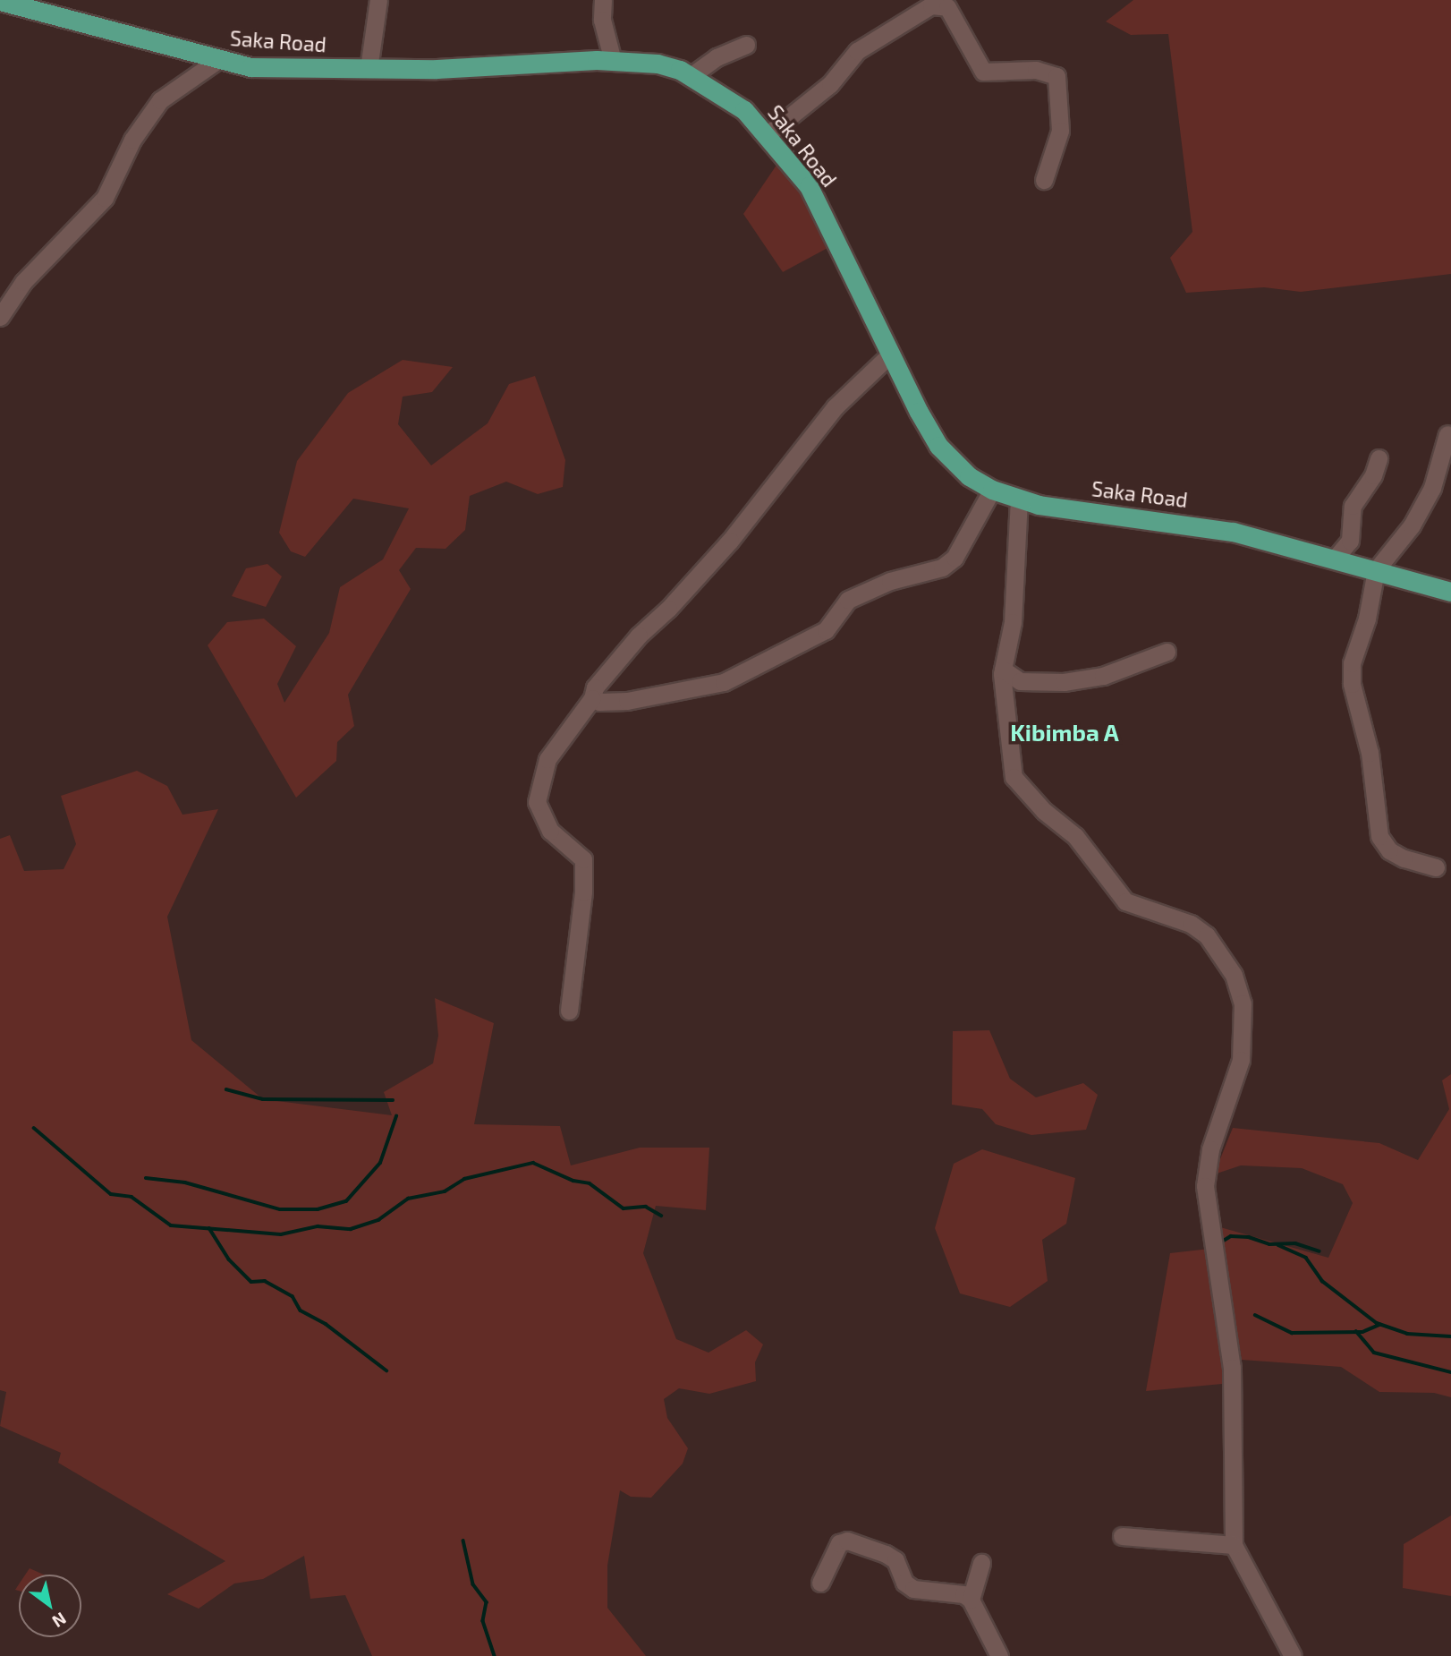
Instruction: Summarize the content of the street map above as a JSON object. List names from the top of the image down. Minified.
{"streets":{"main road":["Saka Road"]},"districts":["Kibimba A"],"north":"bottom right"}
